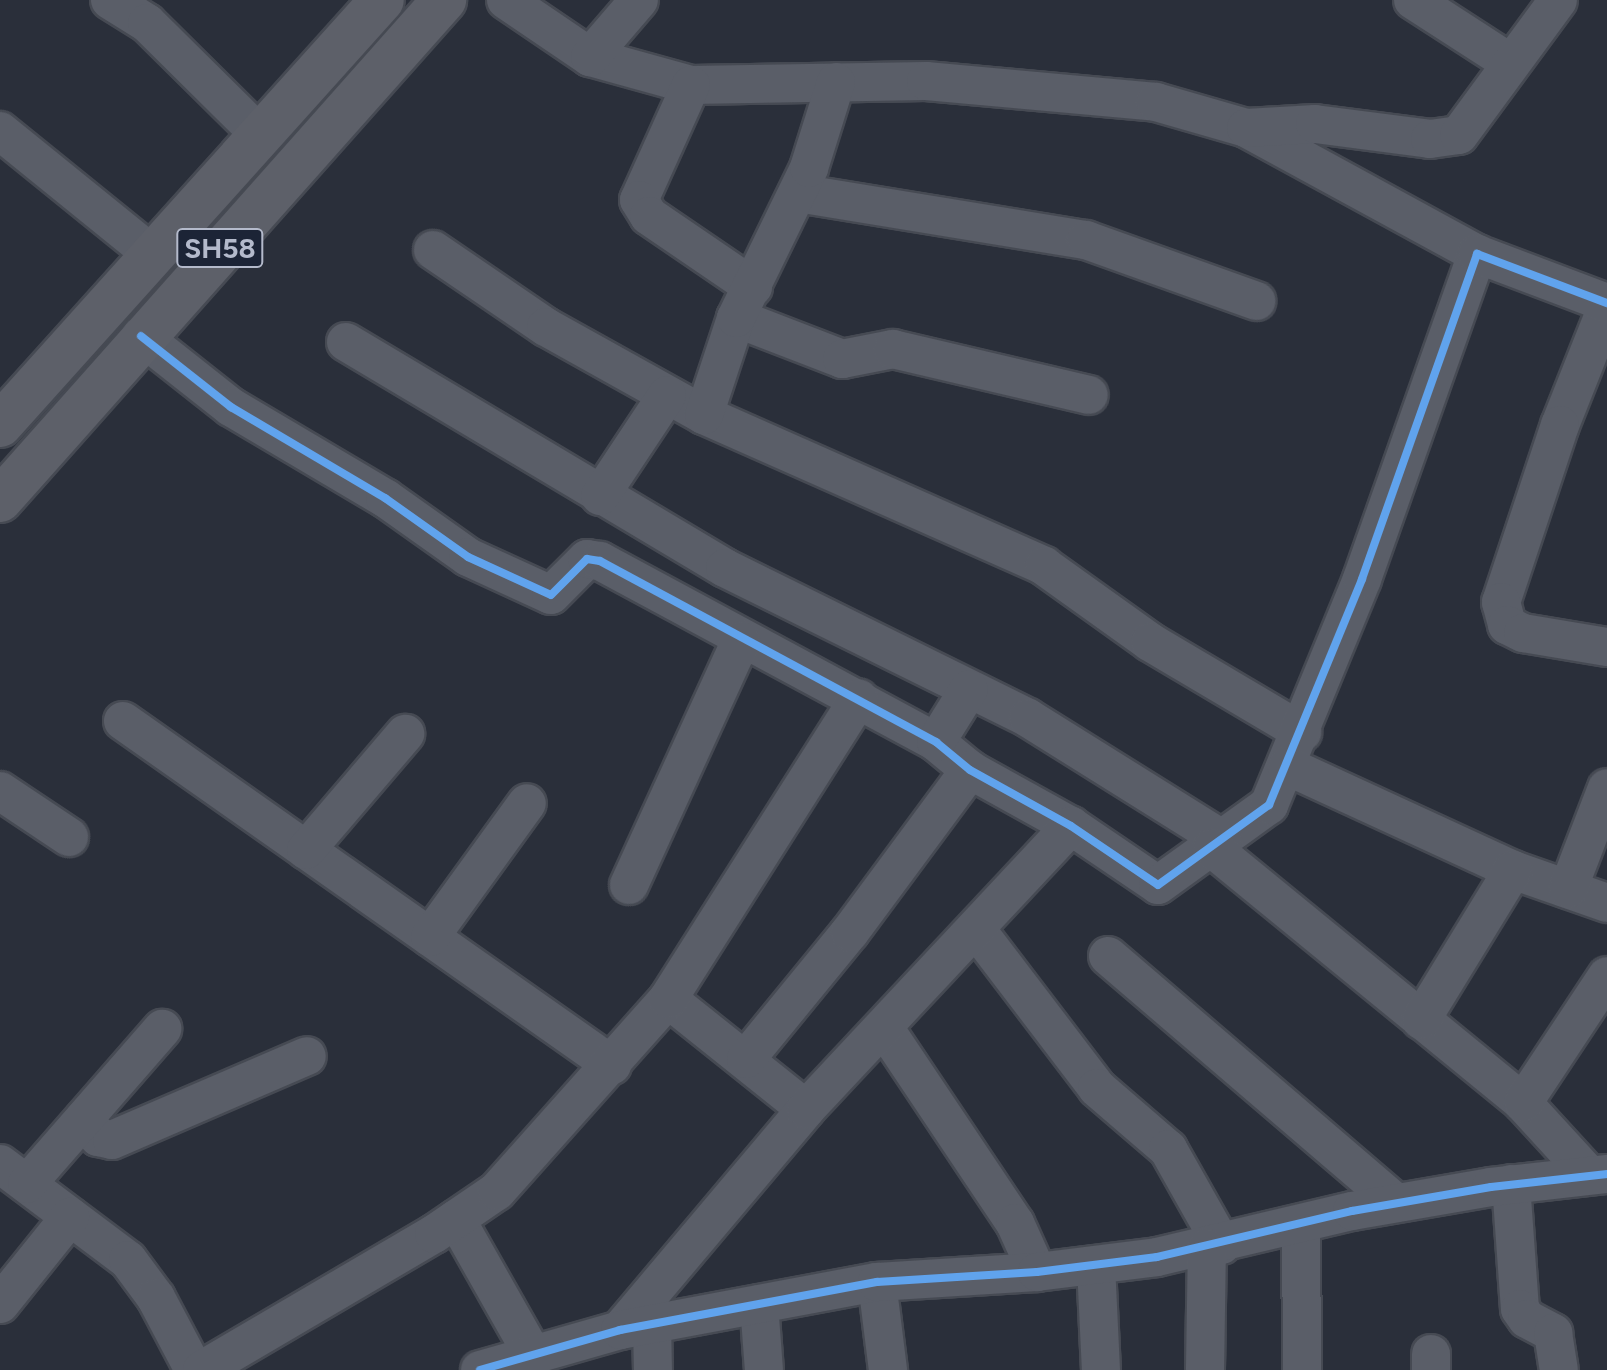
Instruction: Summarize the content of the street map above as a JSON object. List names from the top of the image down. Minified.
{"streets":{"main road":["SH58"]}}
